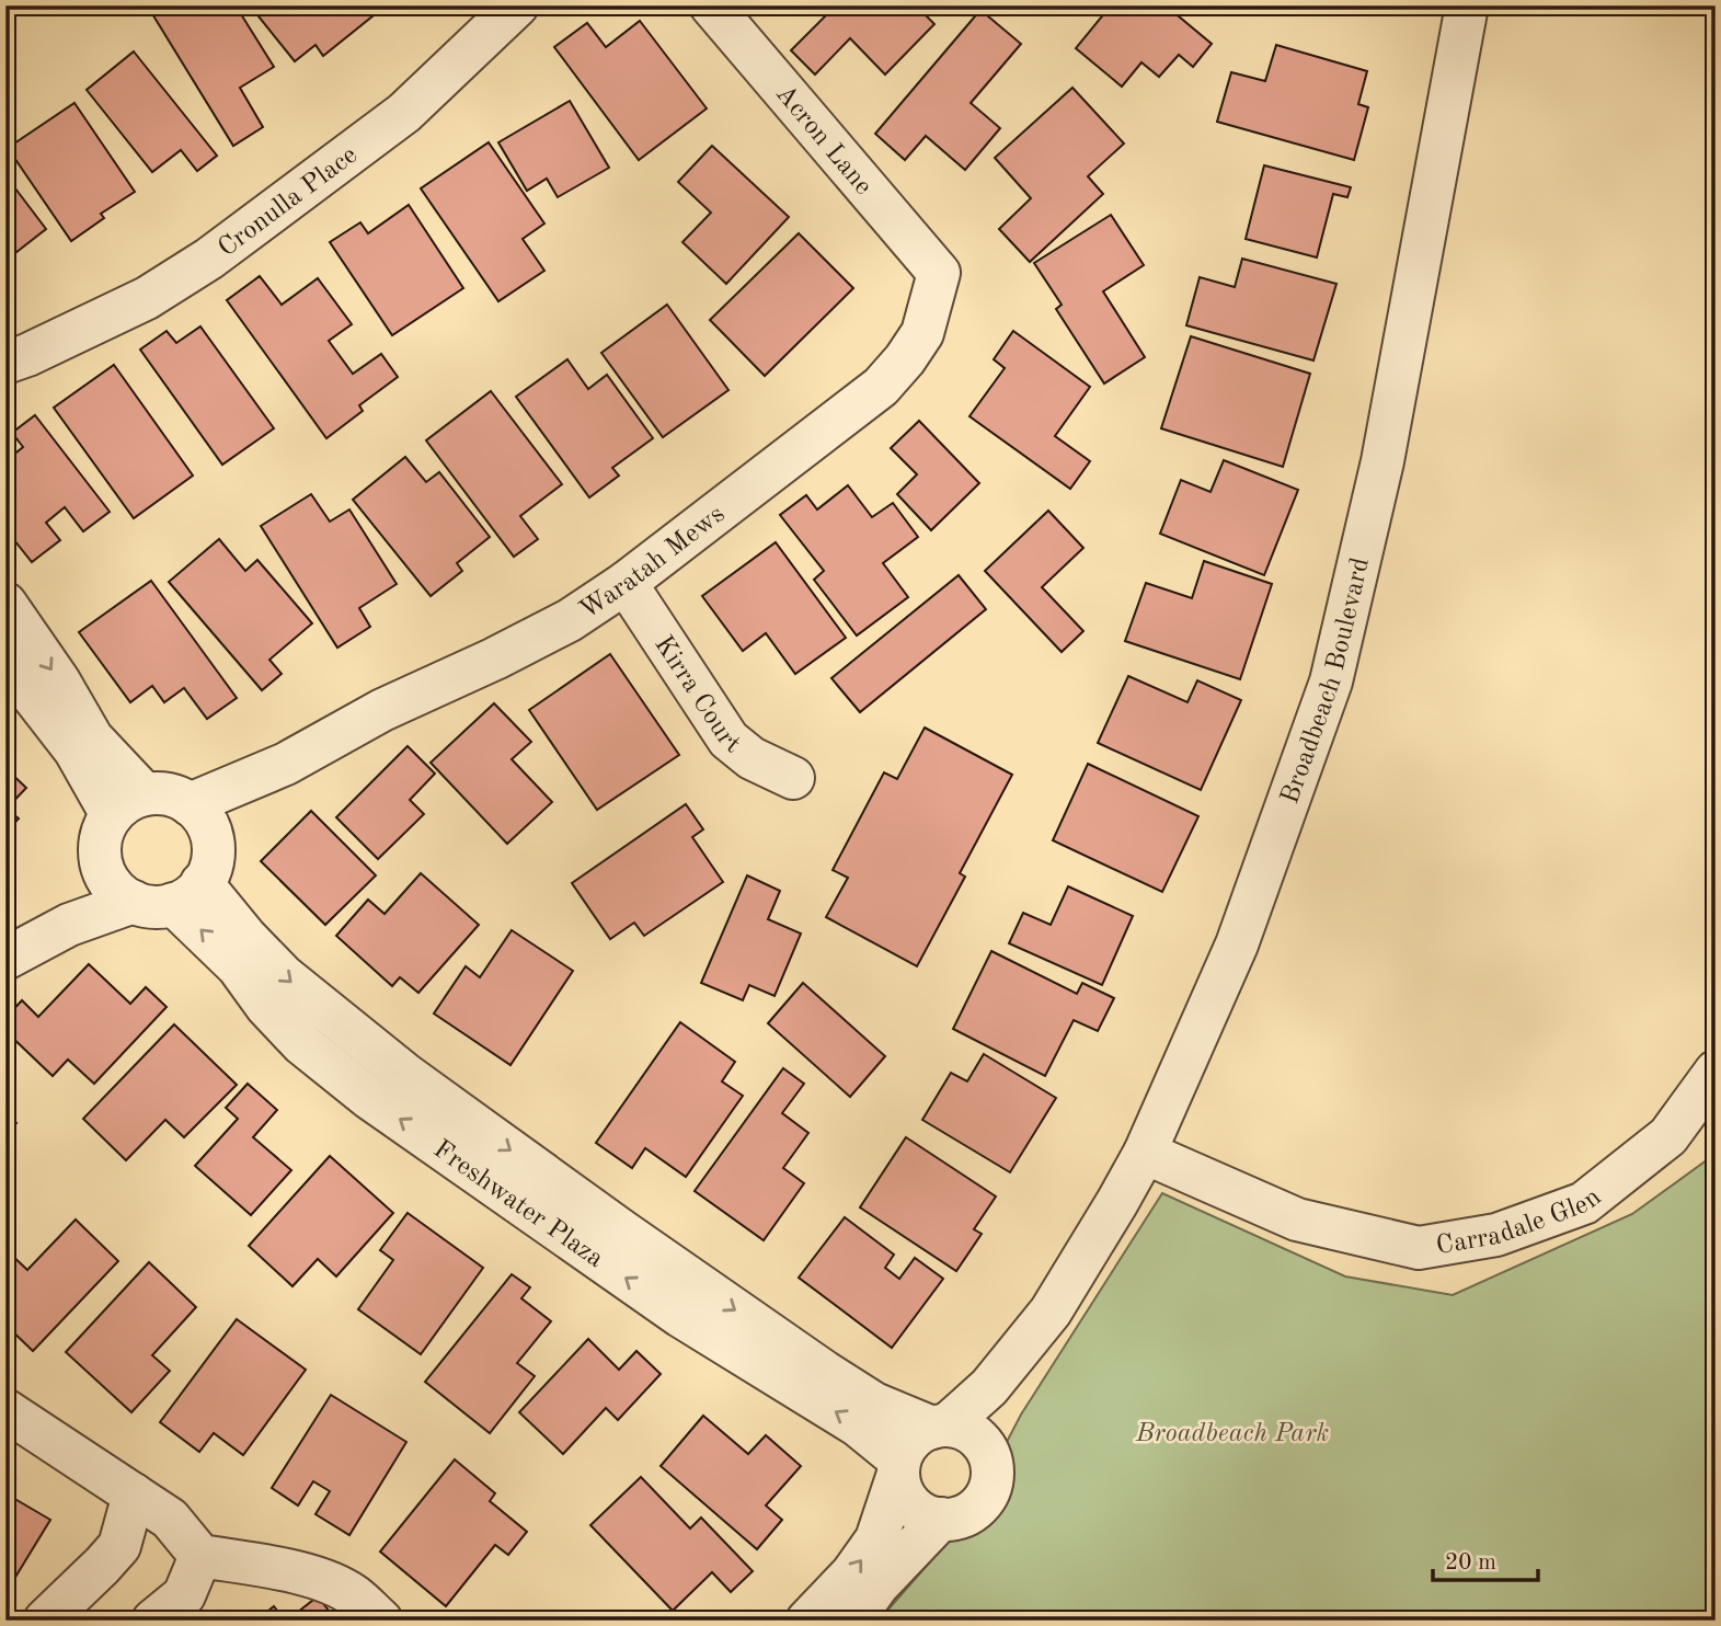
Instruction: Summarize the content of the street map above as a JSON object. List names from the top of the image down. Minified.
{"streets":{"street":["Acron Lane","Cronulla Place","Waratah Mews","Broadbeach Boulevard","Kirra Court","Freshwater Plaza","Carradale Glen"]},"crossings":[["Acron Lane","Waratah Mews"],["Waratah Mews","Kirra Court"],["Waratah Mews","Freshwater Plaza"],["Broadbeach Boulevard","Freshwater Plaza"],["Broadbeach Boulevard","Carradale Glen"]],"parks":["Broadbeach Park"],"scale_bar":"20 m"}
